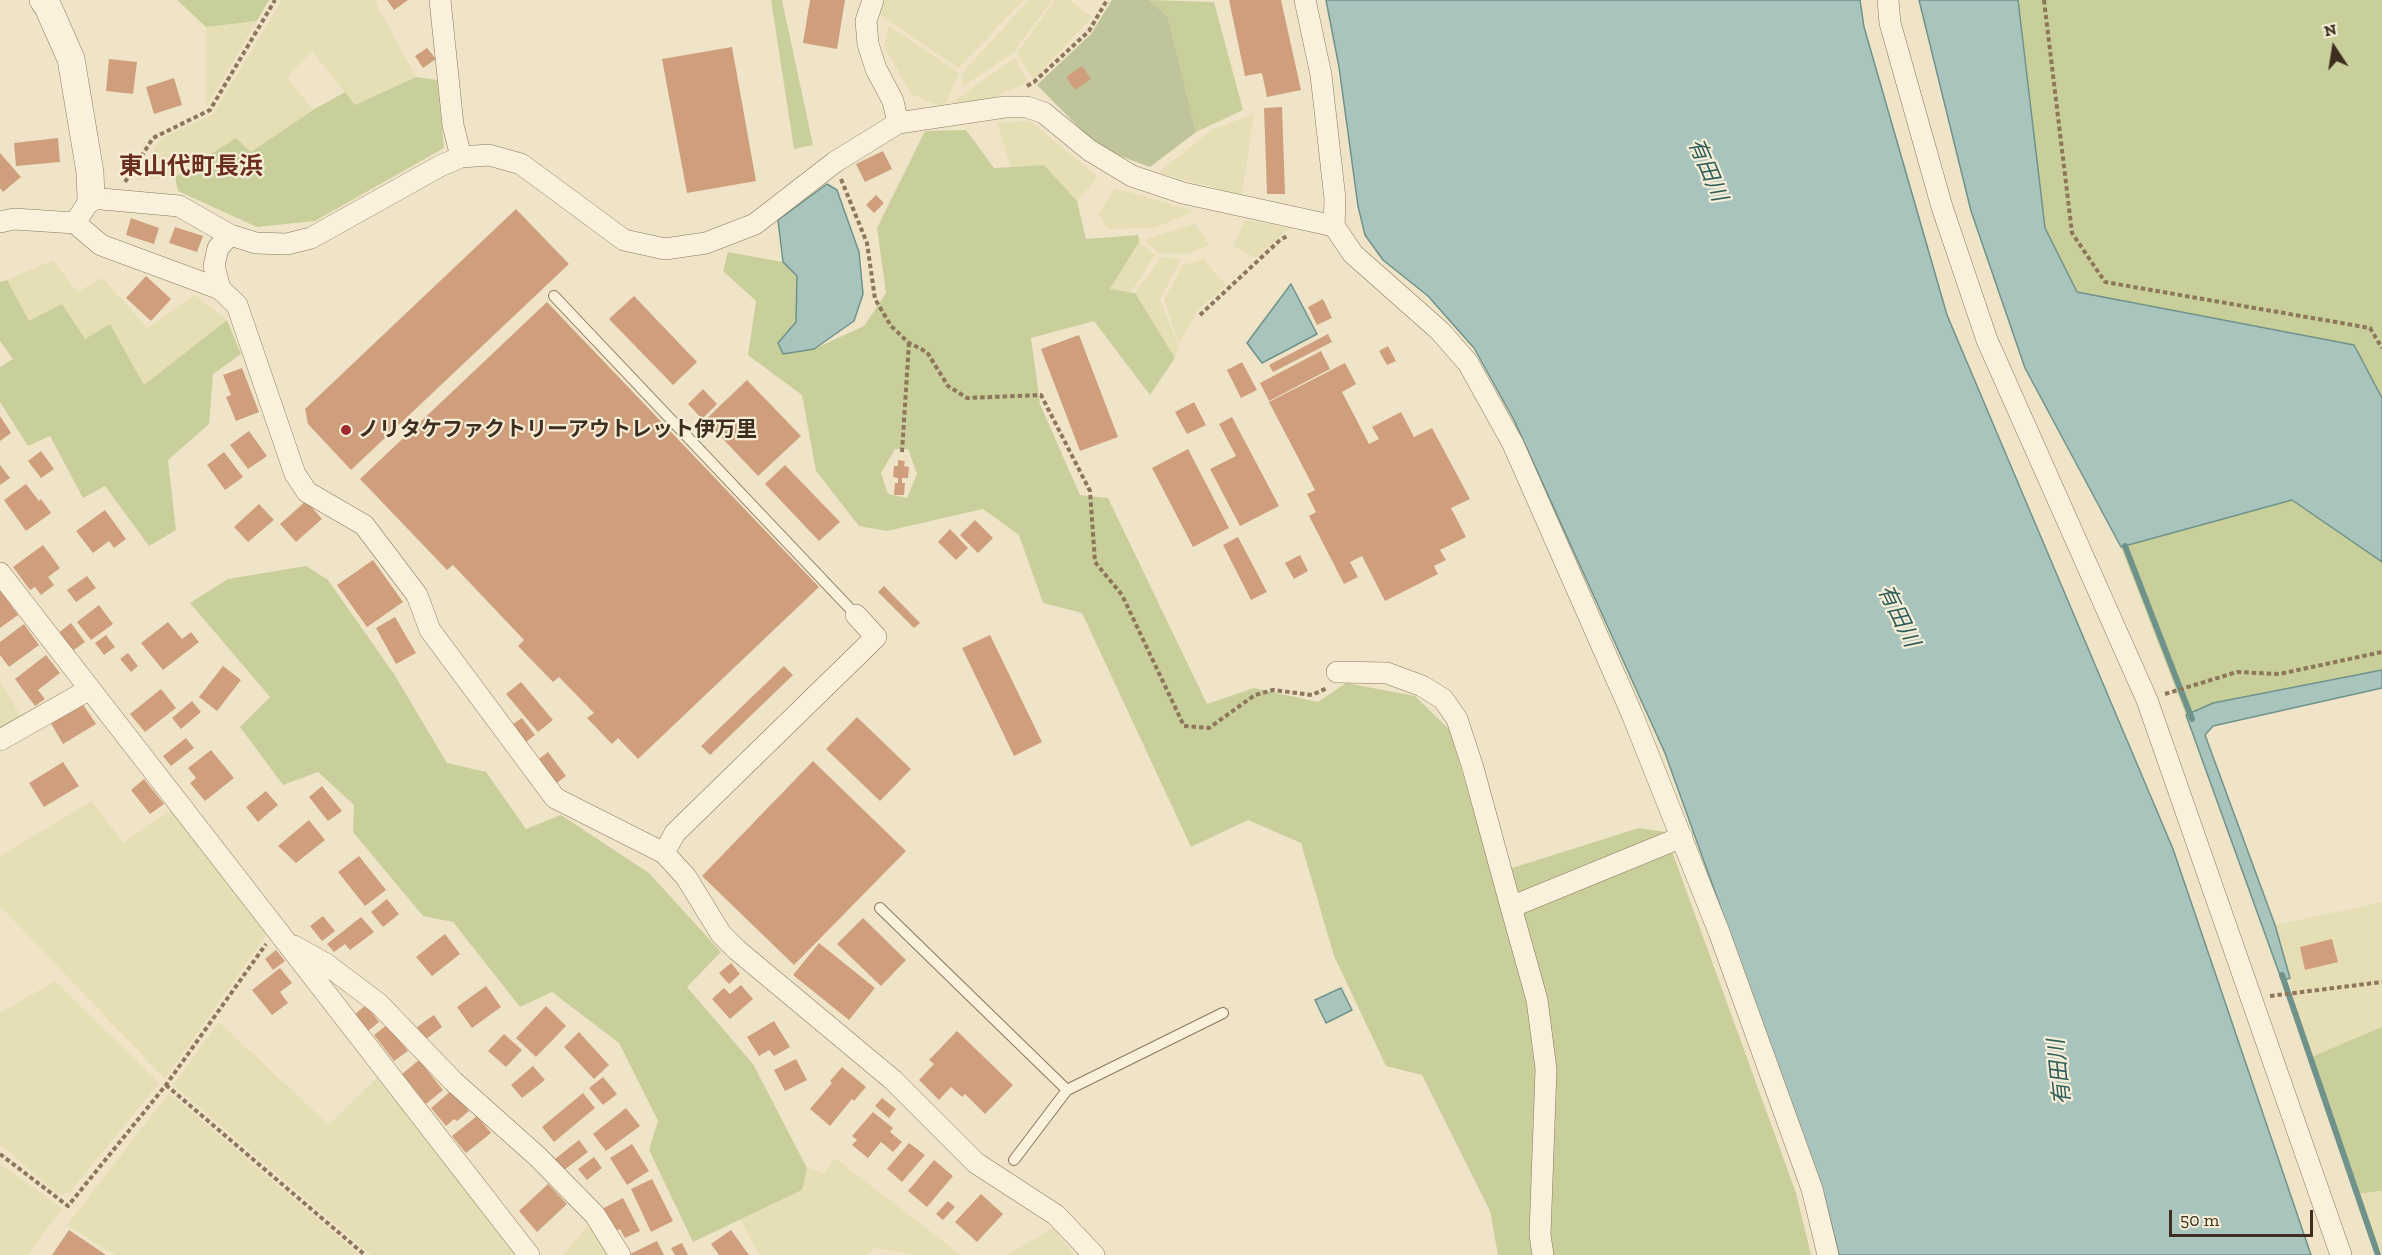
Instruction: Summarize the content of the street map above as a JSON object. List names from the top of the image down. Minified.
{"districts":["東山代町長浜"],"water":["有田川"],"places":["ノリタケファクトリーアウトレット伊万里"],"scale_bar":"50 m","north":"top"}
